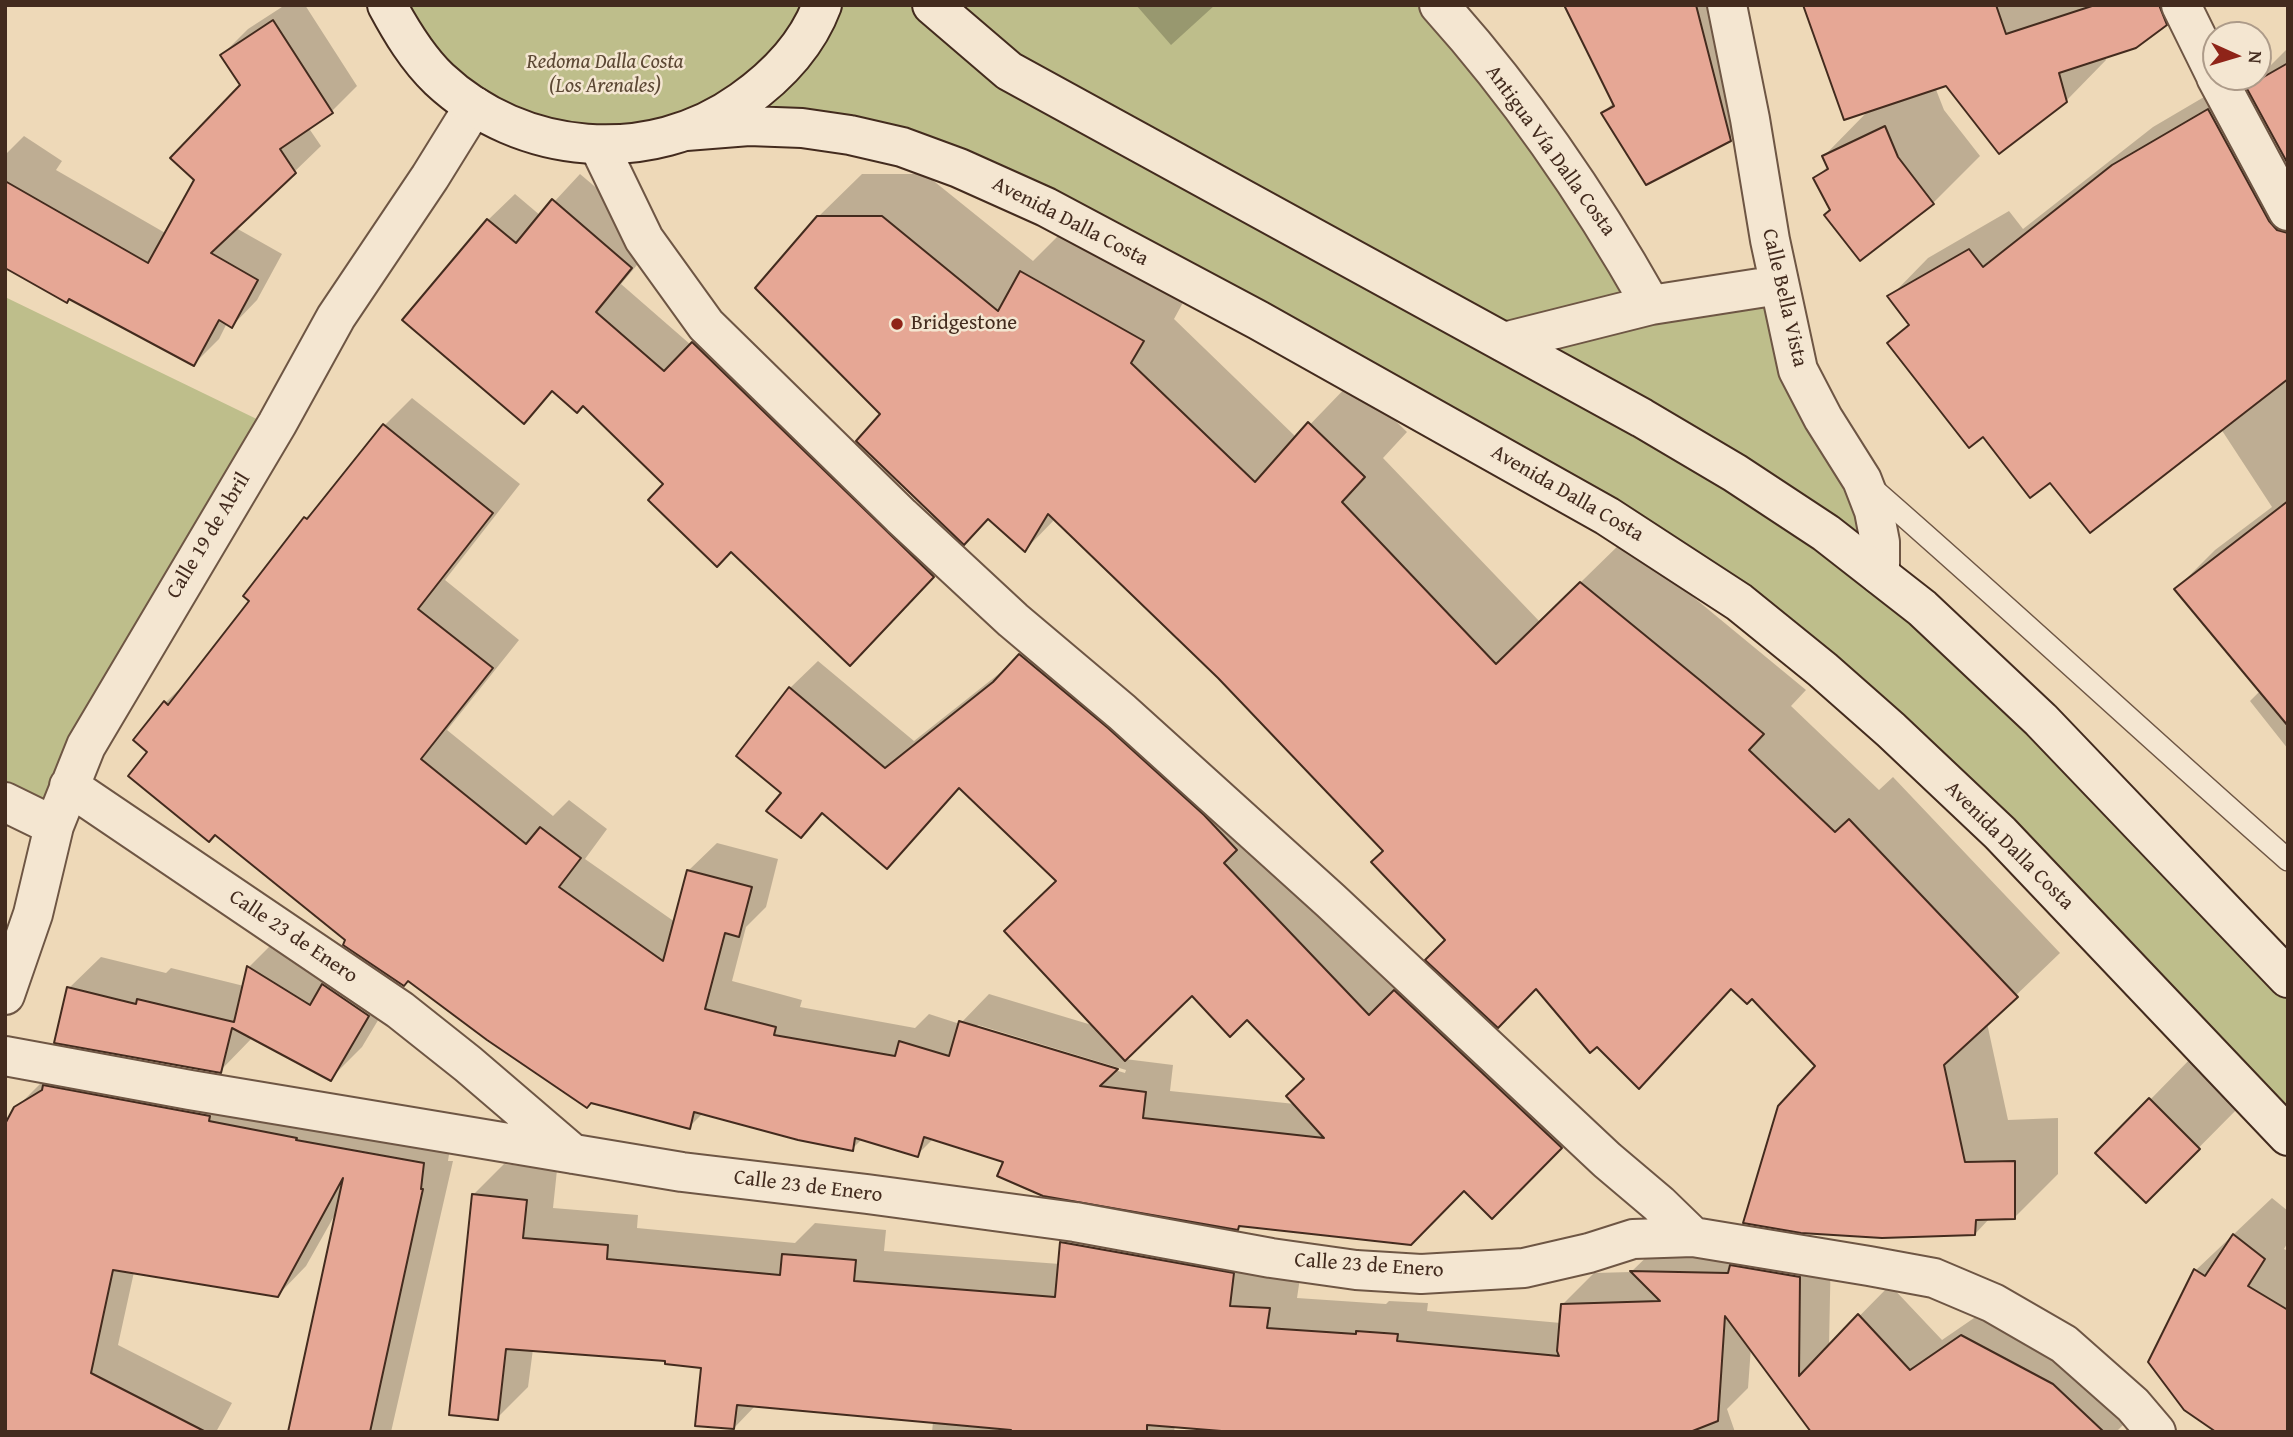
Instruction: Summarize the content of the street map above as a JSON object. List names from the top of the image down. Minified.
{"streets":{"street":["Antigua Vía Dalla Costa","Avenida Dalla Costa","Calle Bella Vista","Calle 19 de Abril","Calle 23 de Enero"]},"crossings":[["Calle 19 de Abril","Calle 23 de Enero"]],"parks":["Redoma Dalla Costa (Los Arenales)"],"places":["Bridgestone"],"north":"right"}
